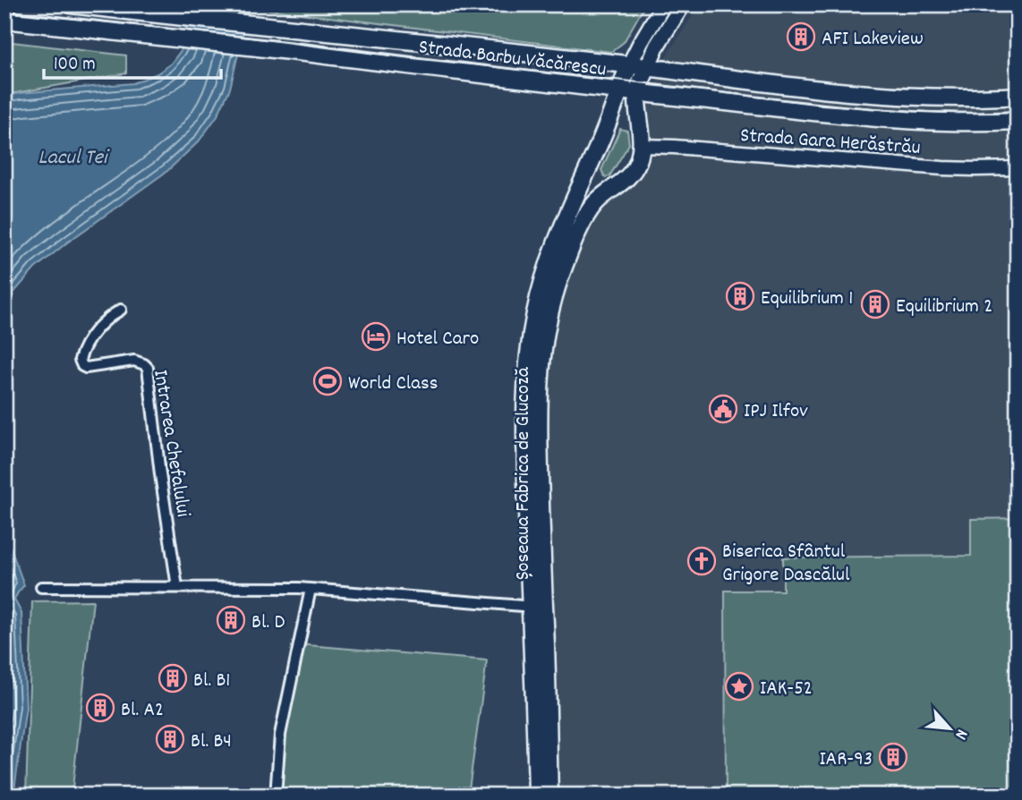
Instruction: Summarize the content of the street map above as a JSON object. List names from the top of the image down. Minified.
{"streets":{"main road":["Strada Barbu Văcărescu","Șoseaua Fabrica de Glucoză"],"street":["Strada Gara Herăstrău","Intrarea Chefalului"]},"crossings":[["Strada Barbu Văcărescu","Șoseaua Fabrica de Glucoză"],["Strada Gara Herăstrău","Șoseaua Fabrica de Glucoză"]],"water":["Lacul Tei"],"places":{"building":["AFI Lakeview","Equilibrium 1","Equilibrium 2","Bl. D","Bl. B1","Bl. A2","Bl. B4","IAR-93"],"hotel":["Hotel Caro"],"sports":["World Class"],"public building":["IPJ Ilfov"],"church":["Biserica Sfântul Grigore Dascălul"],"place":["IAK-52"]},"scale_bar":"100 m","north":"bottom right"}
